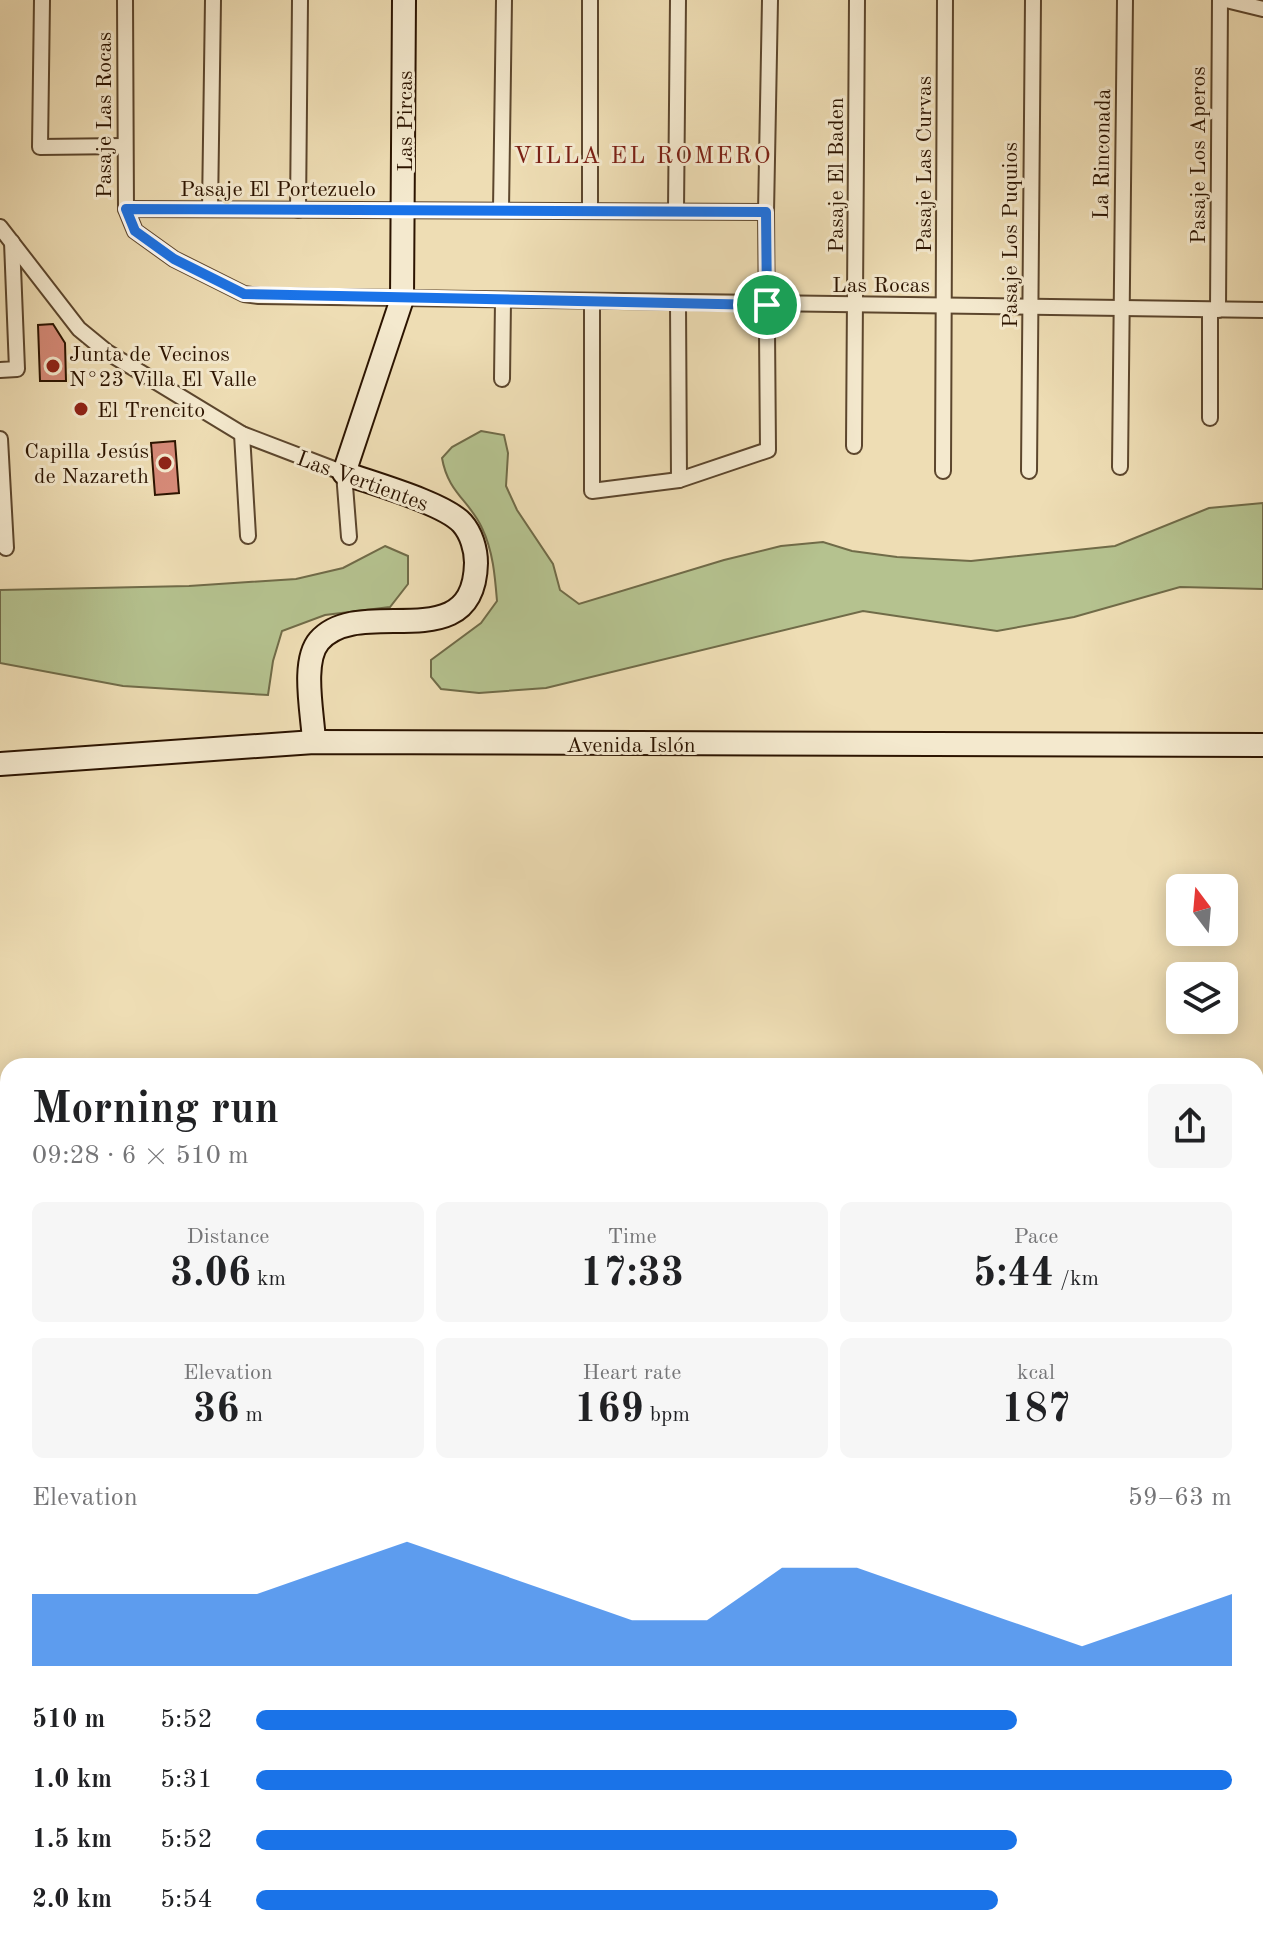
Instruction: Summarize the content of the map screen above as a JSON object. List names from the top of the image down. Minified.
{"streets":{"main road":["Las Pircas","Las Vertientes","Avenida Islón"],"street":["Pasaje Las Rocas","La Rinconada","Pasaje Los Aperos","Pasaje Las Curvas","Pasaje El Baden","Pasaje El Portezuelo","Pasaje Los Puquios","Las Rocas"]},"crossings":[["Pasaje Las Rocas","Las Pircas"],["Pasaje Las Rocas","Pasaje El Portezuelo"],["Pasaje Las Rocas","Las Rocas"],["Las Pircas","Pasaje El Portezuelo"],["Las Pircas","Las Rocas"],["Las Pircas","Las Vertientes"],["La Rinconada","Las Rocas"],["Pasaje Los Aperos","Las Rocas"],["Pasaje Las Curvas","Las Rocas"],["Pasaje El Baden","Las Rocas"],["Pasaje Los Puquios","Las Rocas"],["Las Vertientes","Avenida Islón"]],"districts":["VILLA EL ROMERO"],"places":["Junta de Vecinos N°23 Villa El Valle","El Trencito","Capilla Jesús de Nazareth"],"north":"top","page":{"heading":["Morning run","09:28 · 6 × 510 m"],"stats":[["Distance","3.06 km"],["Time","17:33"],["Pace","5:44 /km"],["Elevation","36 m"],["Heart rate","169 bpm"],["kcal","187"]],"chart":["Elevation","59–63 m"],"list":[{"name":"510 m","note":"5:52"},{"name":"1.0 km","note":"5:31"},{"name":"1.5 km","note":"5:52"},{"name":"2.0 km","note":"5:54"}]}}
